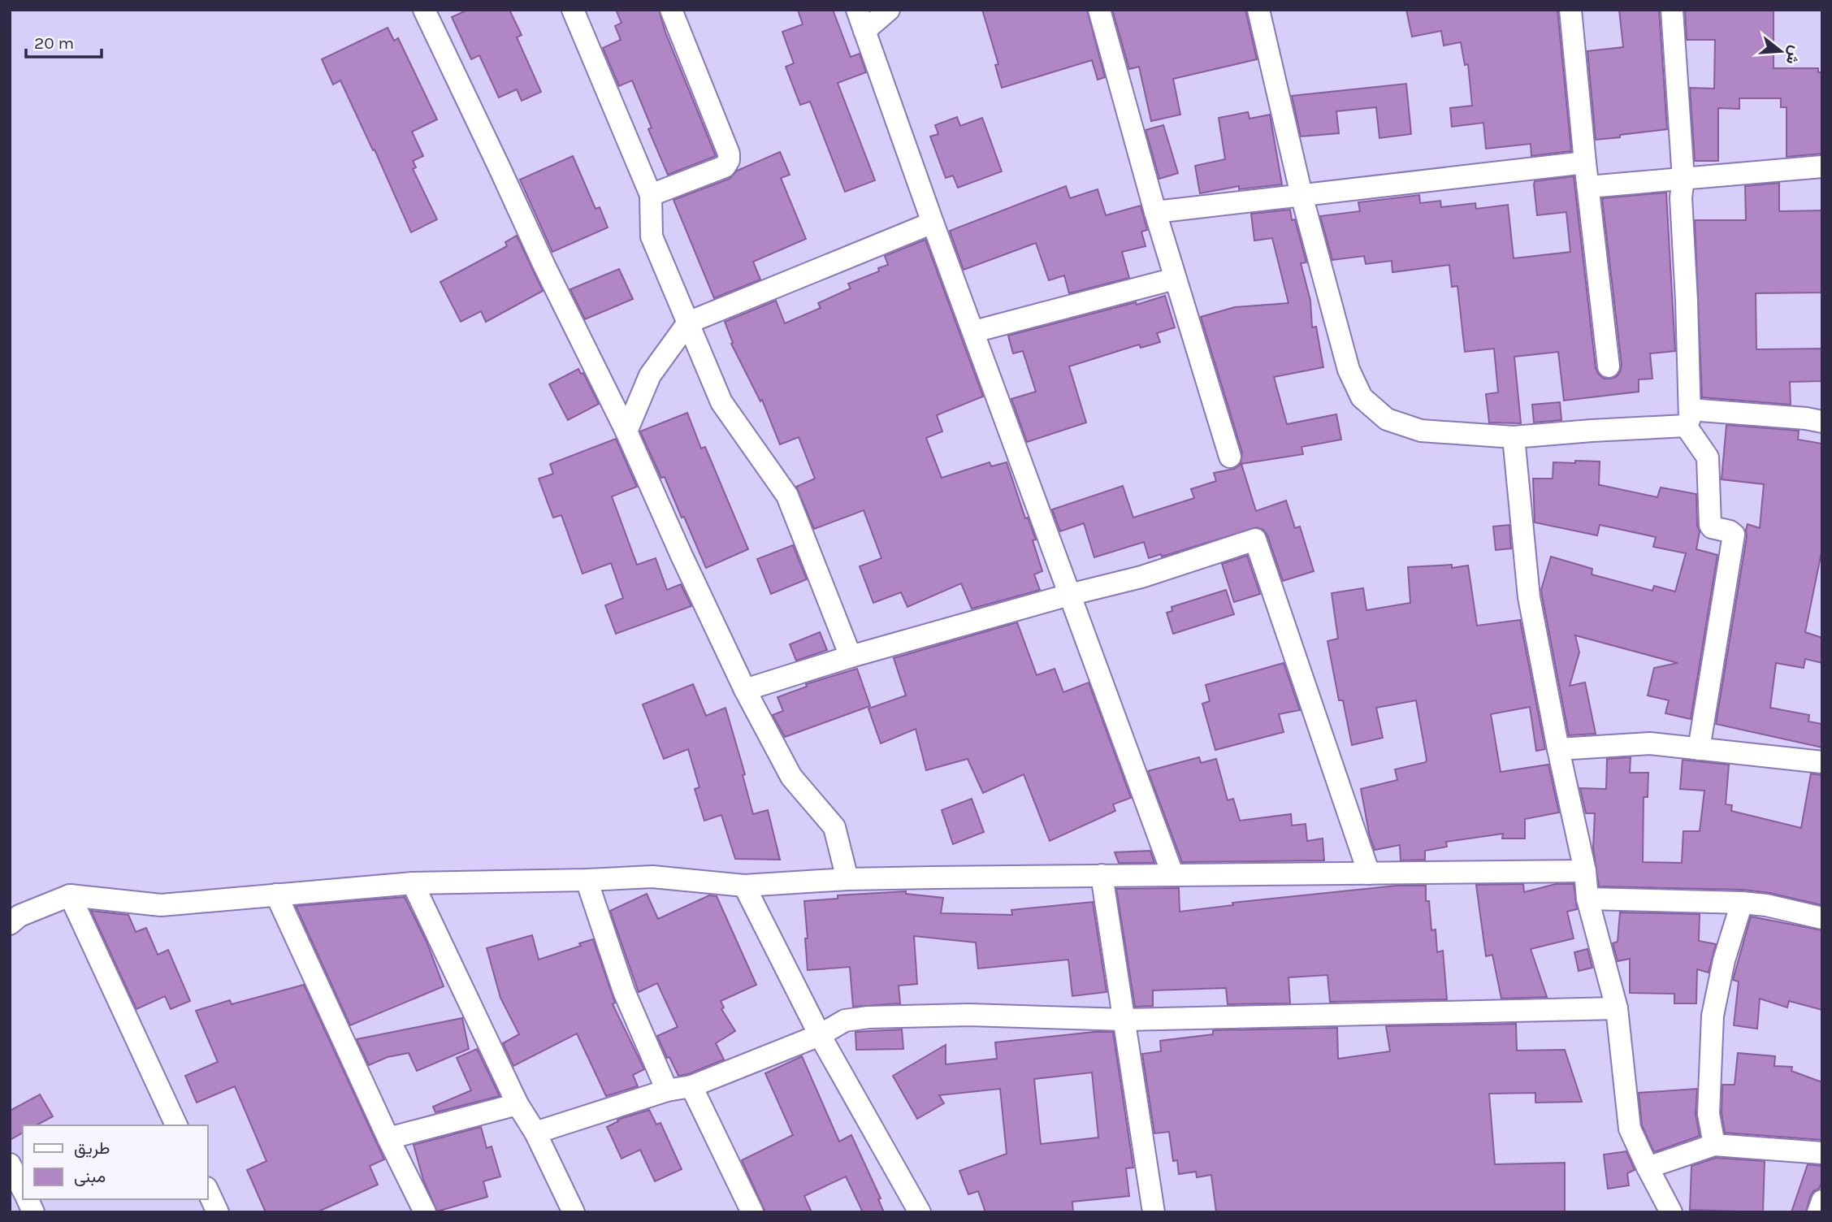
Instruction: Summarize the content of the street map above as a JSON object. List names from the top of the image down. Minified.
{"legend":["طريق","مبنى"],"scale_bar":"20 m","north":"right"}
